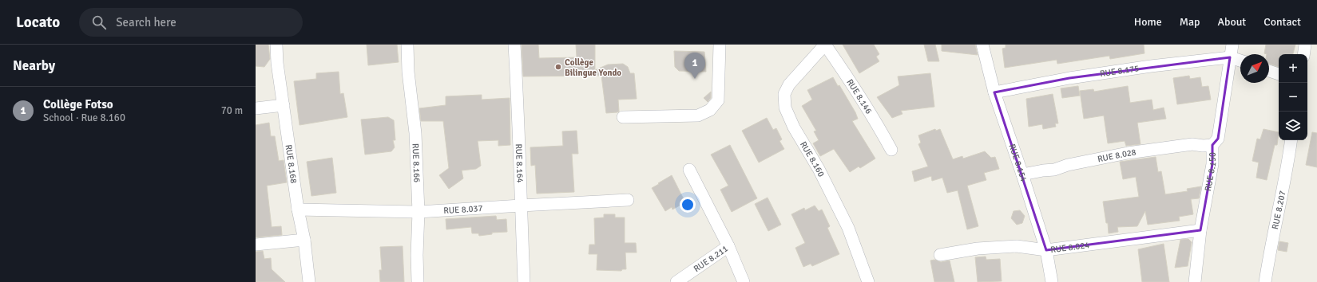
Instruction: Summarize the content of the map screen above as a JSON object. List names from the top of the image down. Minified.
{"streets":{"street":["RUE 8.175","RUE 8.146","RUE 8.028","RUE 8.160","RUE 8.168","RUE 8.166","RUE 8.164","RUE 8.154","RUE 8.150","RUE 8.037","RUE 8.207","RUE 8.024","RUE 8.211"]},"crossings":[["RUE 8.175","RUE 8.154"],["RUE 8.175","RUE 8.150"],["RUE 8.146","RUE 8.160"],["RUE 8.028","RUE 8.154"],["RUE 8.028","RUE 8.150"],["RUE 8.168","RUE 8.037"],["RUE 8.166","RUE 8.037"],["RUE 8.164","RUE 8.037"],["RUE 8.154","RUE 8.024"],["RUE 8.150","RUE 8.024"]],"places":["Collège Bilingue Yondo"],"north":"top right","page":{"header":"Locato","search":"Search here","nav":["Home","Map","About","Contact"],"heading":"Nearby","pins":"1","map_buttons":["+","−"],"list":[{"mark":"1","name":"Collège Fotso","note":"School · Rue 8.160","value":"70 m"}]}}
